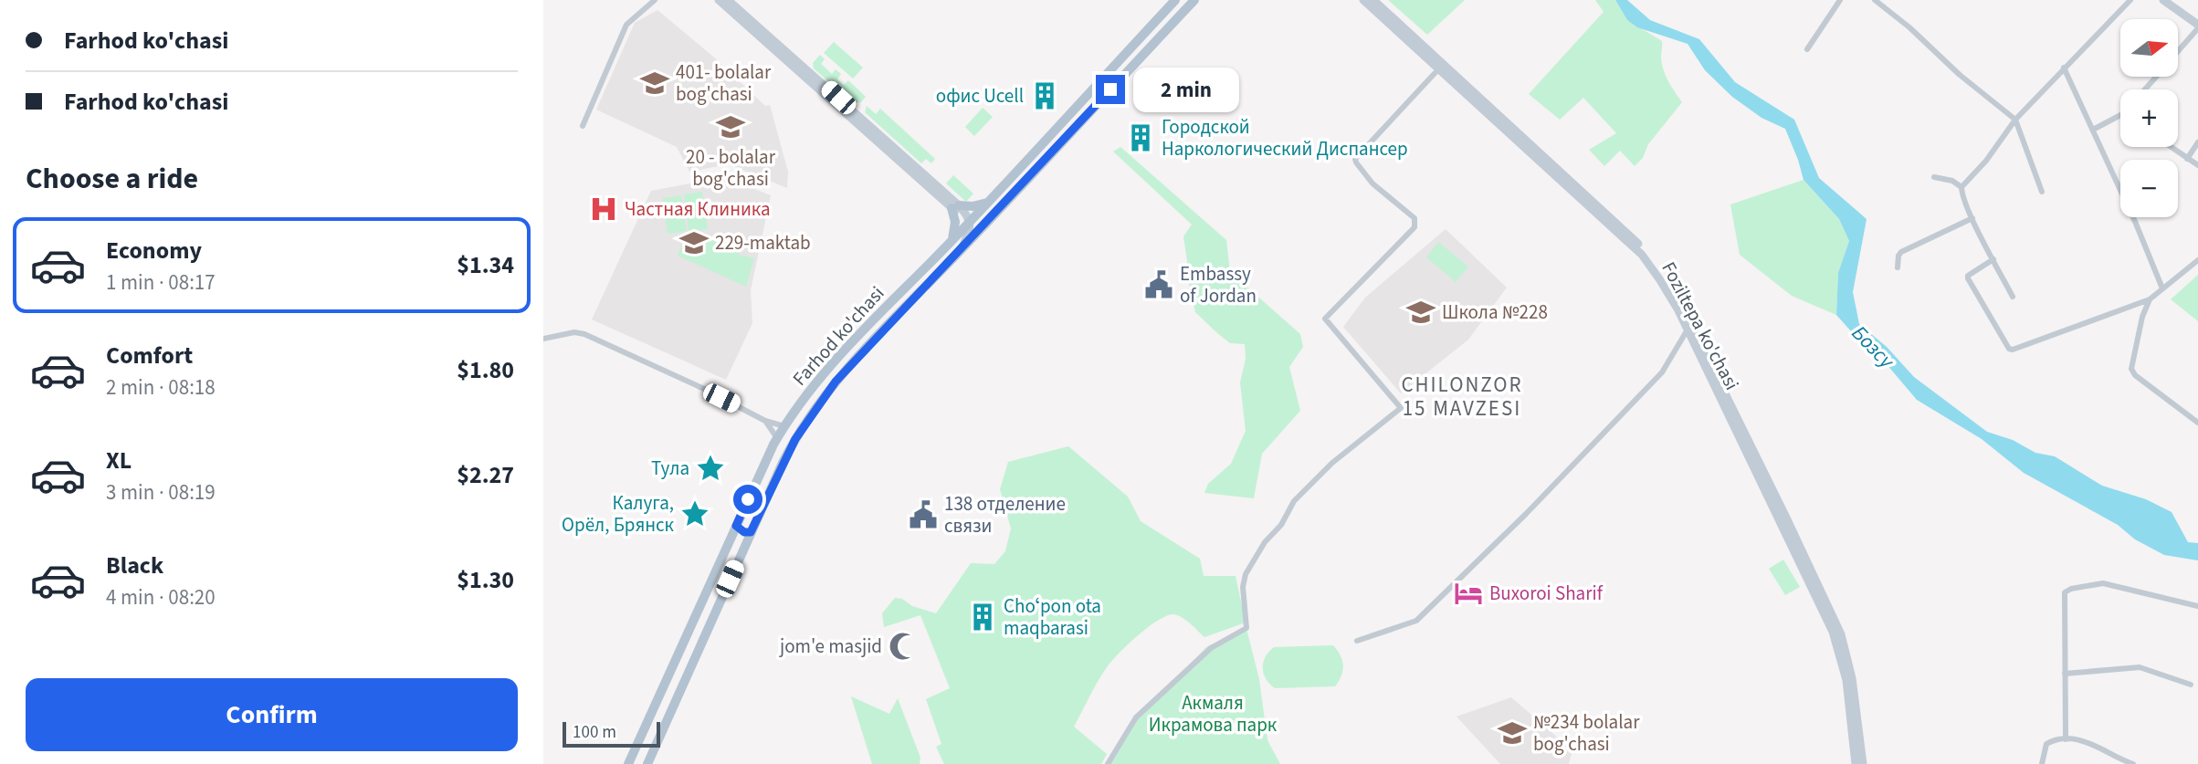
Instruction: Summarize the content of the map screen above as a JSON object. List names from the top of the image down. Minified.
{"streets":{"main road":["Foziltepa ko'chasi","Farhod ko'chasi"]},"districts":["CHILONZOR 15 MAVZESI"],"water":["Бозсу"],"parks":["Акмаля Икрамова парк"],"places":{"school or university":["401- bolalar bog'chasi","20 - bolalar bog'chasi","229-maktab","Школа №228","№234 bolalar bog'chasi"],"building":["офис Ucell","Городской Наркологический Диспансер","Choʻpon ota maqbarasi"],"hospital":["Частная Клиника"],"public building":["Embassy of Jordan","138 отделение связи"],"place":["Тула","Калуга, Орёл, Брянск"],"hotel":["Buxoroi Sharif"],"mosque":["jom'e masjid"]},"scale_bar":"100 m","north":"right","page":{"banner":["Farhod ko'chasi","Farhod ko'chasi"],"map_buttons":["+","−"],"bubble":"2 min","heading":"Choose a ride","list":[{"name":"Economy","note":"1 min · 08:17","value":"$1.34"},{"name":"Comfort","note":"2 min · 08:18","value":"$1.80"},{"name":"XL","note":"3 min · 08:19","value":"$2.27"},{"name":"Black","note":"4 min · 08:20","value":"$1.30"}],"buttons":"Confirm","scale":"100 m"}}
